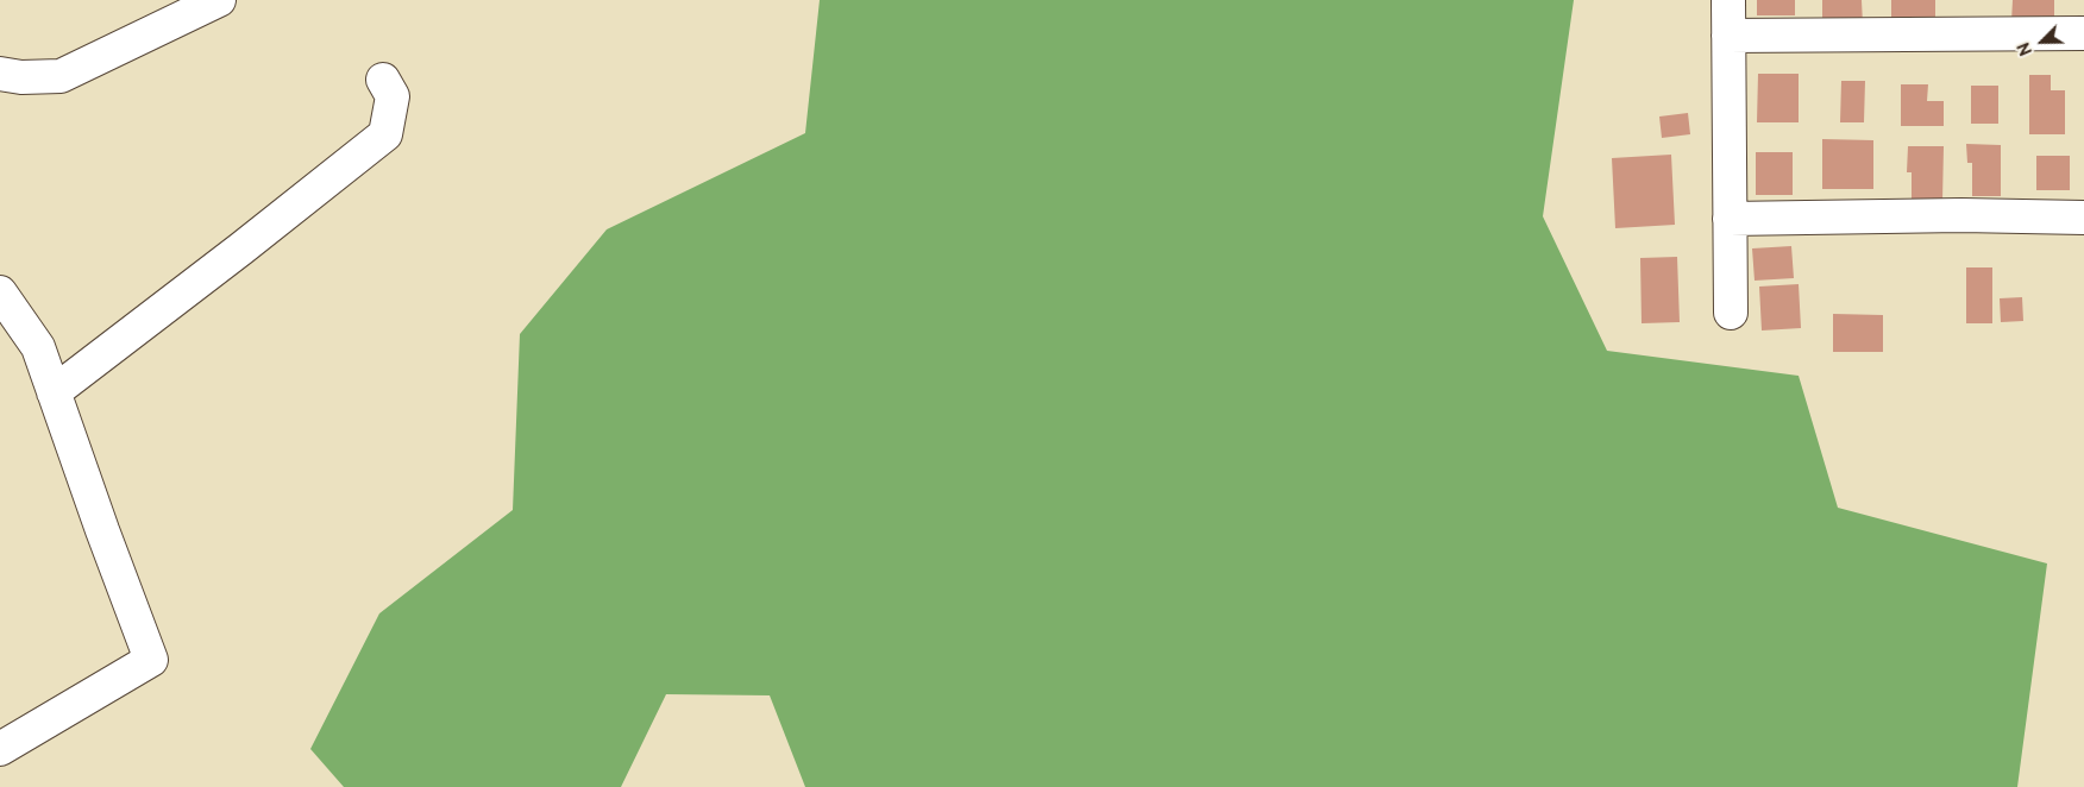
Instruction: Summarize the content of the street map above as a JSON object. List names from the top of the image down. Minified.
{"north":"bottom left"}
